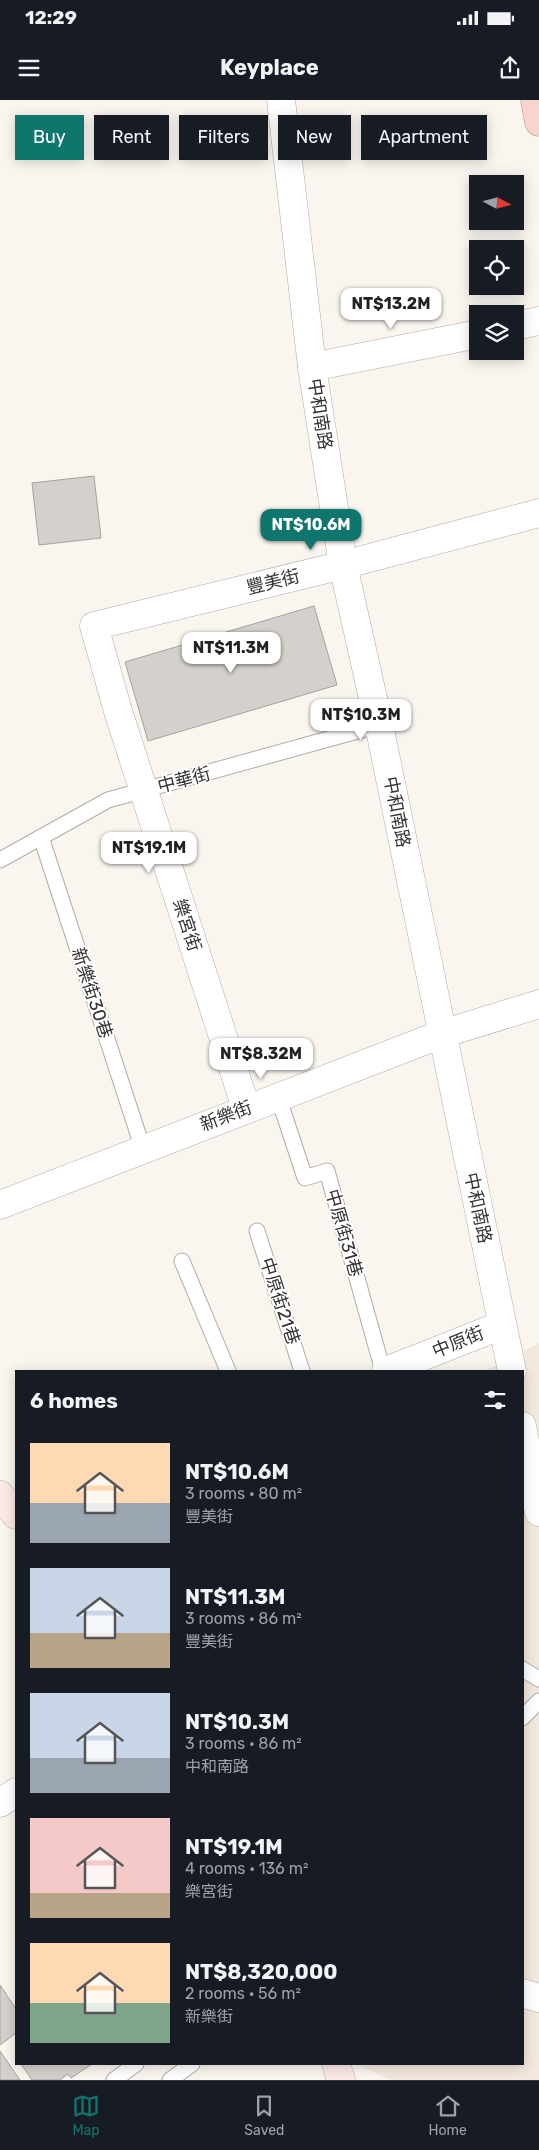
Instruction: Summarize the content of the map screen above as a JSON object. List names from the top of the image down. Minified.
{"streets":{"street":["中和南路","豐美街","樂宮街","新樂街","中原街"],"lane":["中華街","新樂街30巷","中原街31巷","中原街21巷"]},"crossings":[["中和南路","豐美街"],["中和南路","中華街"],["中和南路","新樂街"],["中和南路","中原街"],["豐美街","樂宮街"],["中華街","樂宮街"],["中華街","新樂街30巷"],["樂宮街","新樂街"],["新樂街30巷","新樂街"],["新樂街","中原街31巷"]],"north":"right","page":{"status":"12:29","header":"Keyplace","chip":["Buy","Rent","Filters","New","Apartment"],"price":["NT$13.2M","NT$10.6M","NT$11.3M","NT$10.3M","NT$19.1M","NT$8.32M"],"heading":"6 homes","list":[{"name":"NT$10.6M","note":"3 rooms · 80 m² · 豐美街"},{"name":"NT$11.3M","note":"3 rooms · 86 m² · 豐美街"},{"name":"NT$10.3M","note":"3 rooms · 86 m² · 中和南路"},{"name":"NT$19.1M","note":"4 rooms · 136 m² · 樂宮街"},{"name":"NT$8,320,000","note":"2 rooms · 56 m² · 新樂街"}],"tabs":["Map","Saved","Home"]}}
